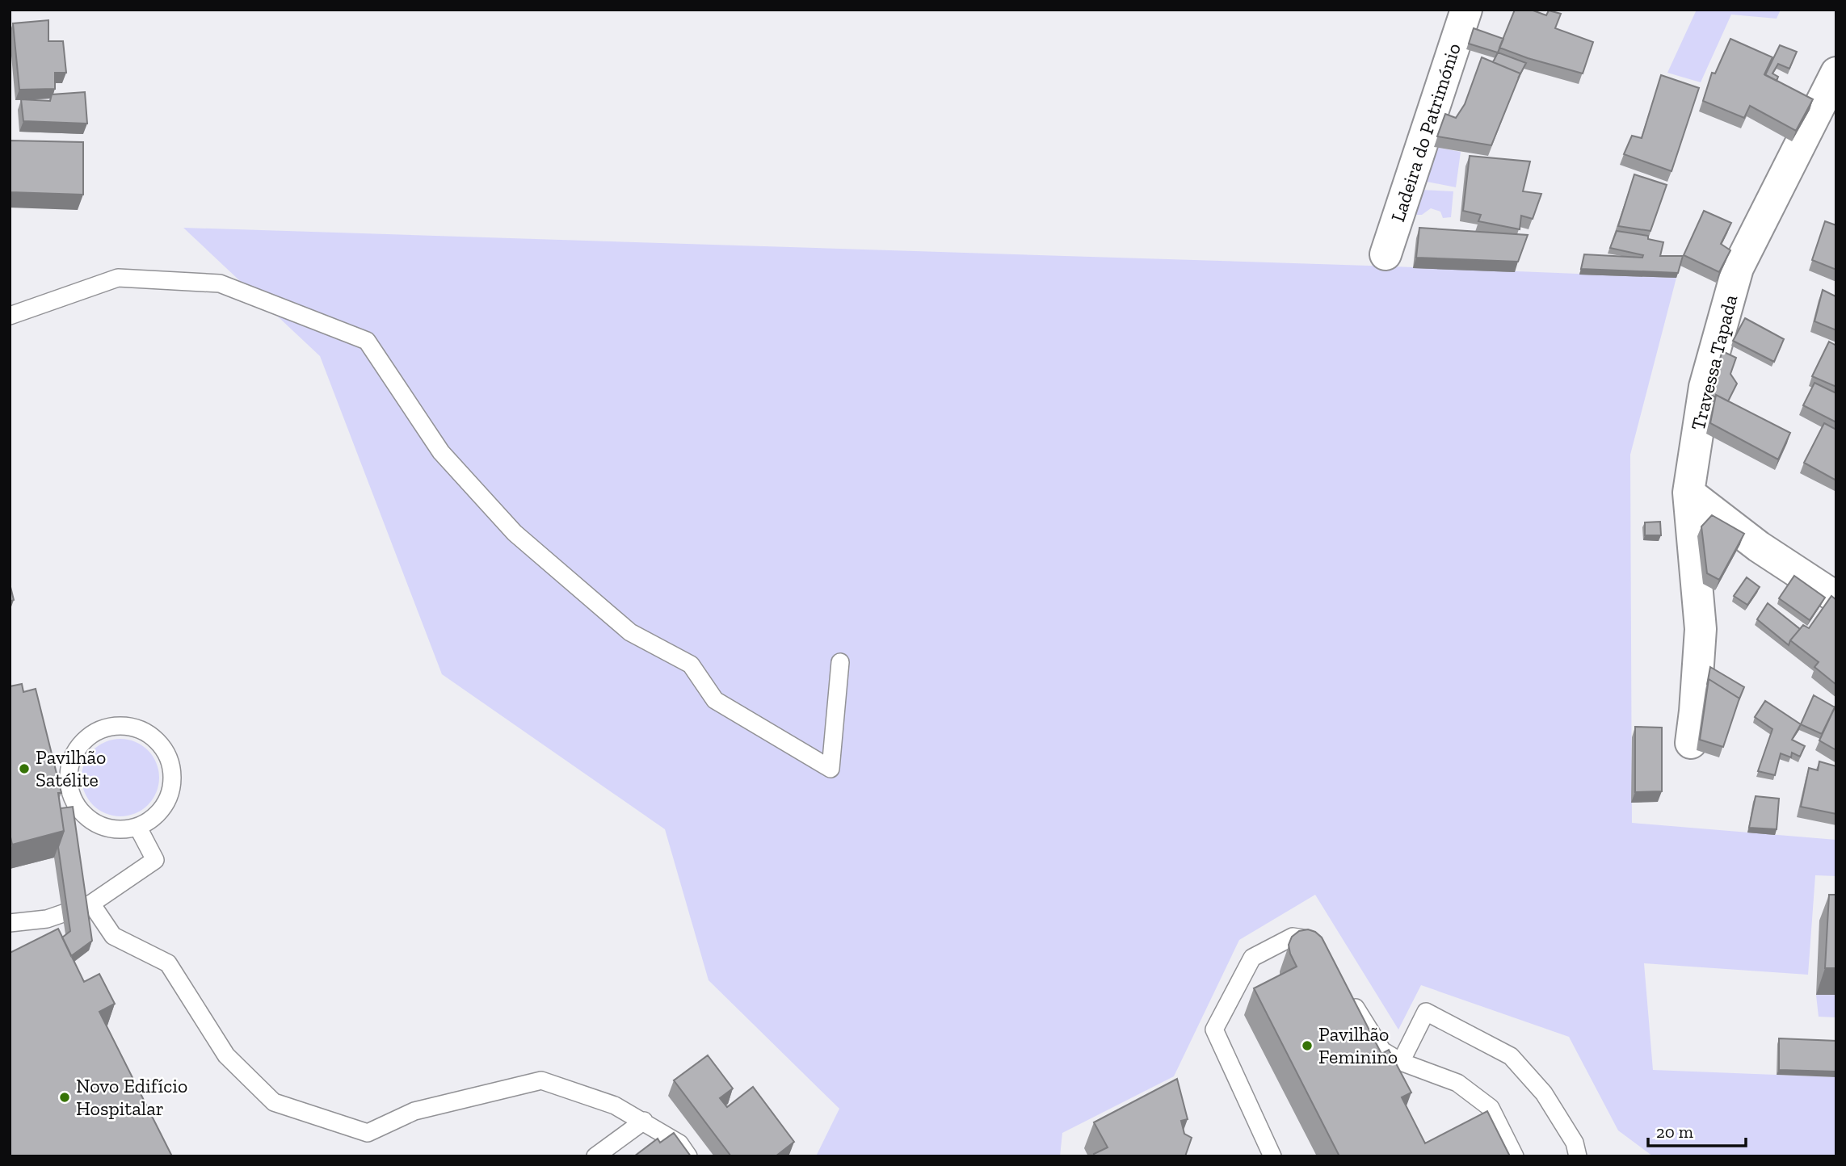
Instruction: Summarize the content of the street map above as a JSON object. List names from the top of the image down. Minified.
{"streets":{"street":["Ladeira do Património","Travessa Tapada"]},"places":["Pavilhão Satélite","Pavilhão Feminino","Novo Edifício Hospitalar"],"scale_bar":"20 m"}
